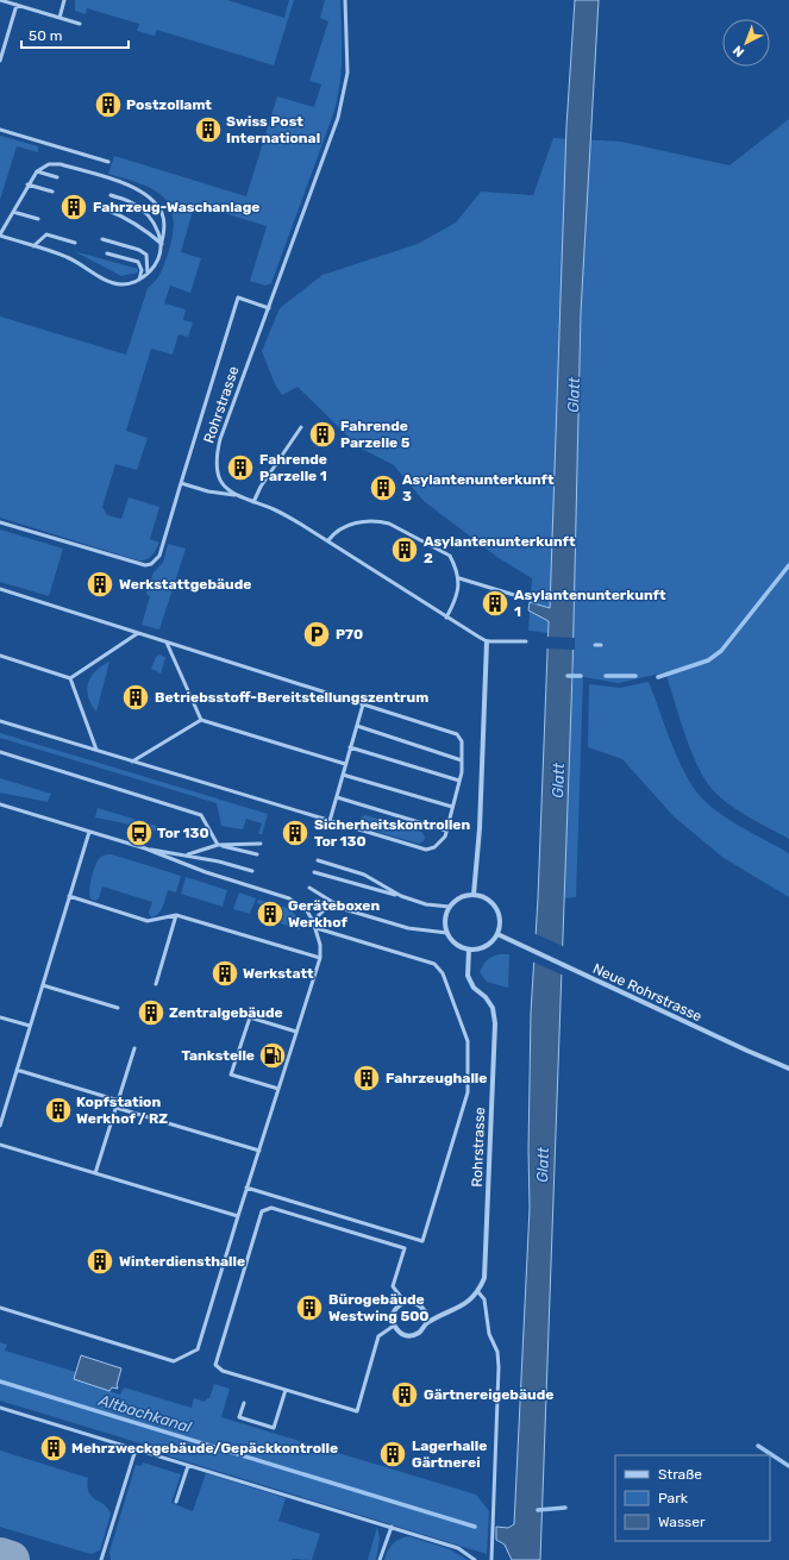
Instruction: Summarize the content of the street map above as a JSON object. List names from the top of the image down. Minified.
{"streets":{"street":["Rohrstrasse","Neue Rohrstrasse"]},"crossings":[["Rohrstrasse","Neue Rohrstrasse"]],"water":["Glatt","Altbachkanal"],"places":{"building":["Postzollamt","Swiss Post International","Fahrzeug-Waschanlage","Fahrende Parzelle 5","Fahrende Parzelle 1","Asylantenunterkunft 3","Asylantenunterkunft 2","Werkstattgebäude","Asylantenunterkunft 1","Betriebsstoff-Bereitstellungszentrum","Sicherheitskontrollen Tor 130","Geräteboxen Werkhof","Werkstatt","Zentralgebäude","Fahrzeughalle","Kopfstation Werkhof / RZ","Winterdiensthalle","Bürogebäude Westwing 500","Gärtnereigebäude","Mehrzweckgebäude/Gepäckkontrolle","Lagerhalle Gärtnerei"],"parking":["P70"],"bus stop":["Tor 130"],"fuel station":["Tankstelle"]},"legend":["Straße","Park","Wasser"],"scale_bar":"50 m","north":"bottom left"}
